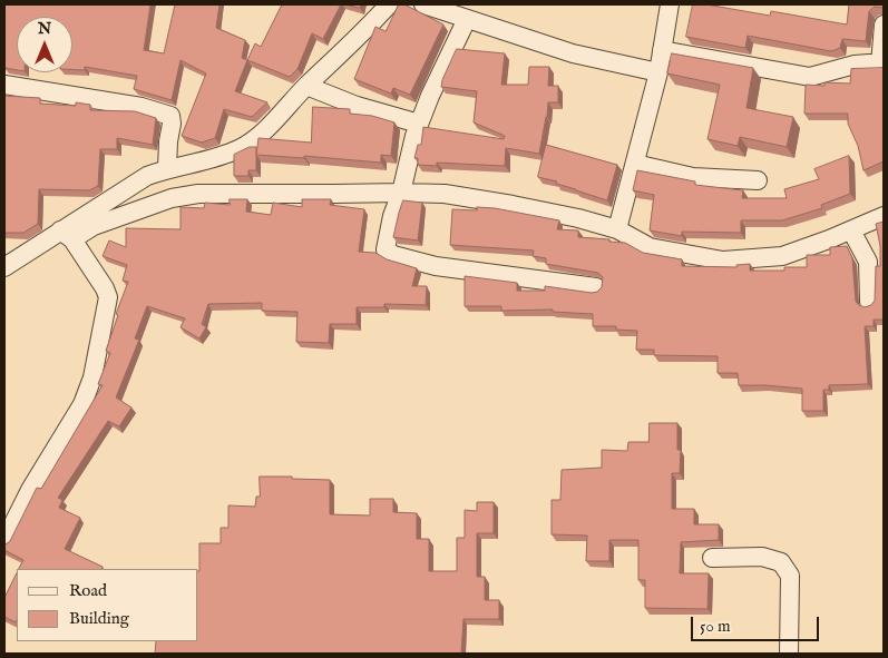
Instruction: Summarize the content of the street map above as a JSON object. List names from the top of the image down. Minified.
{"legend":["Road","Building"],"scale_bar":"50 m","north":"top"}
